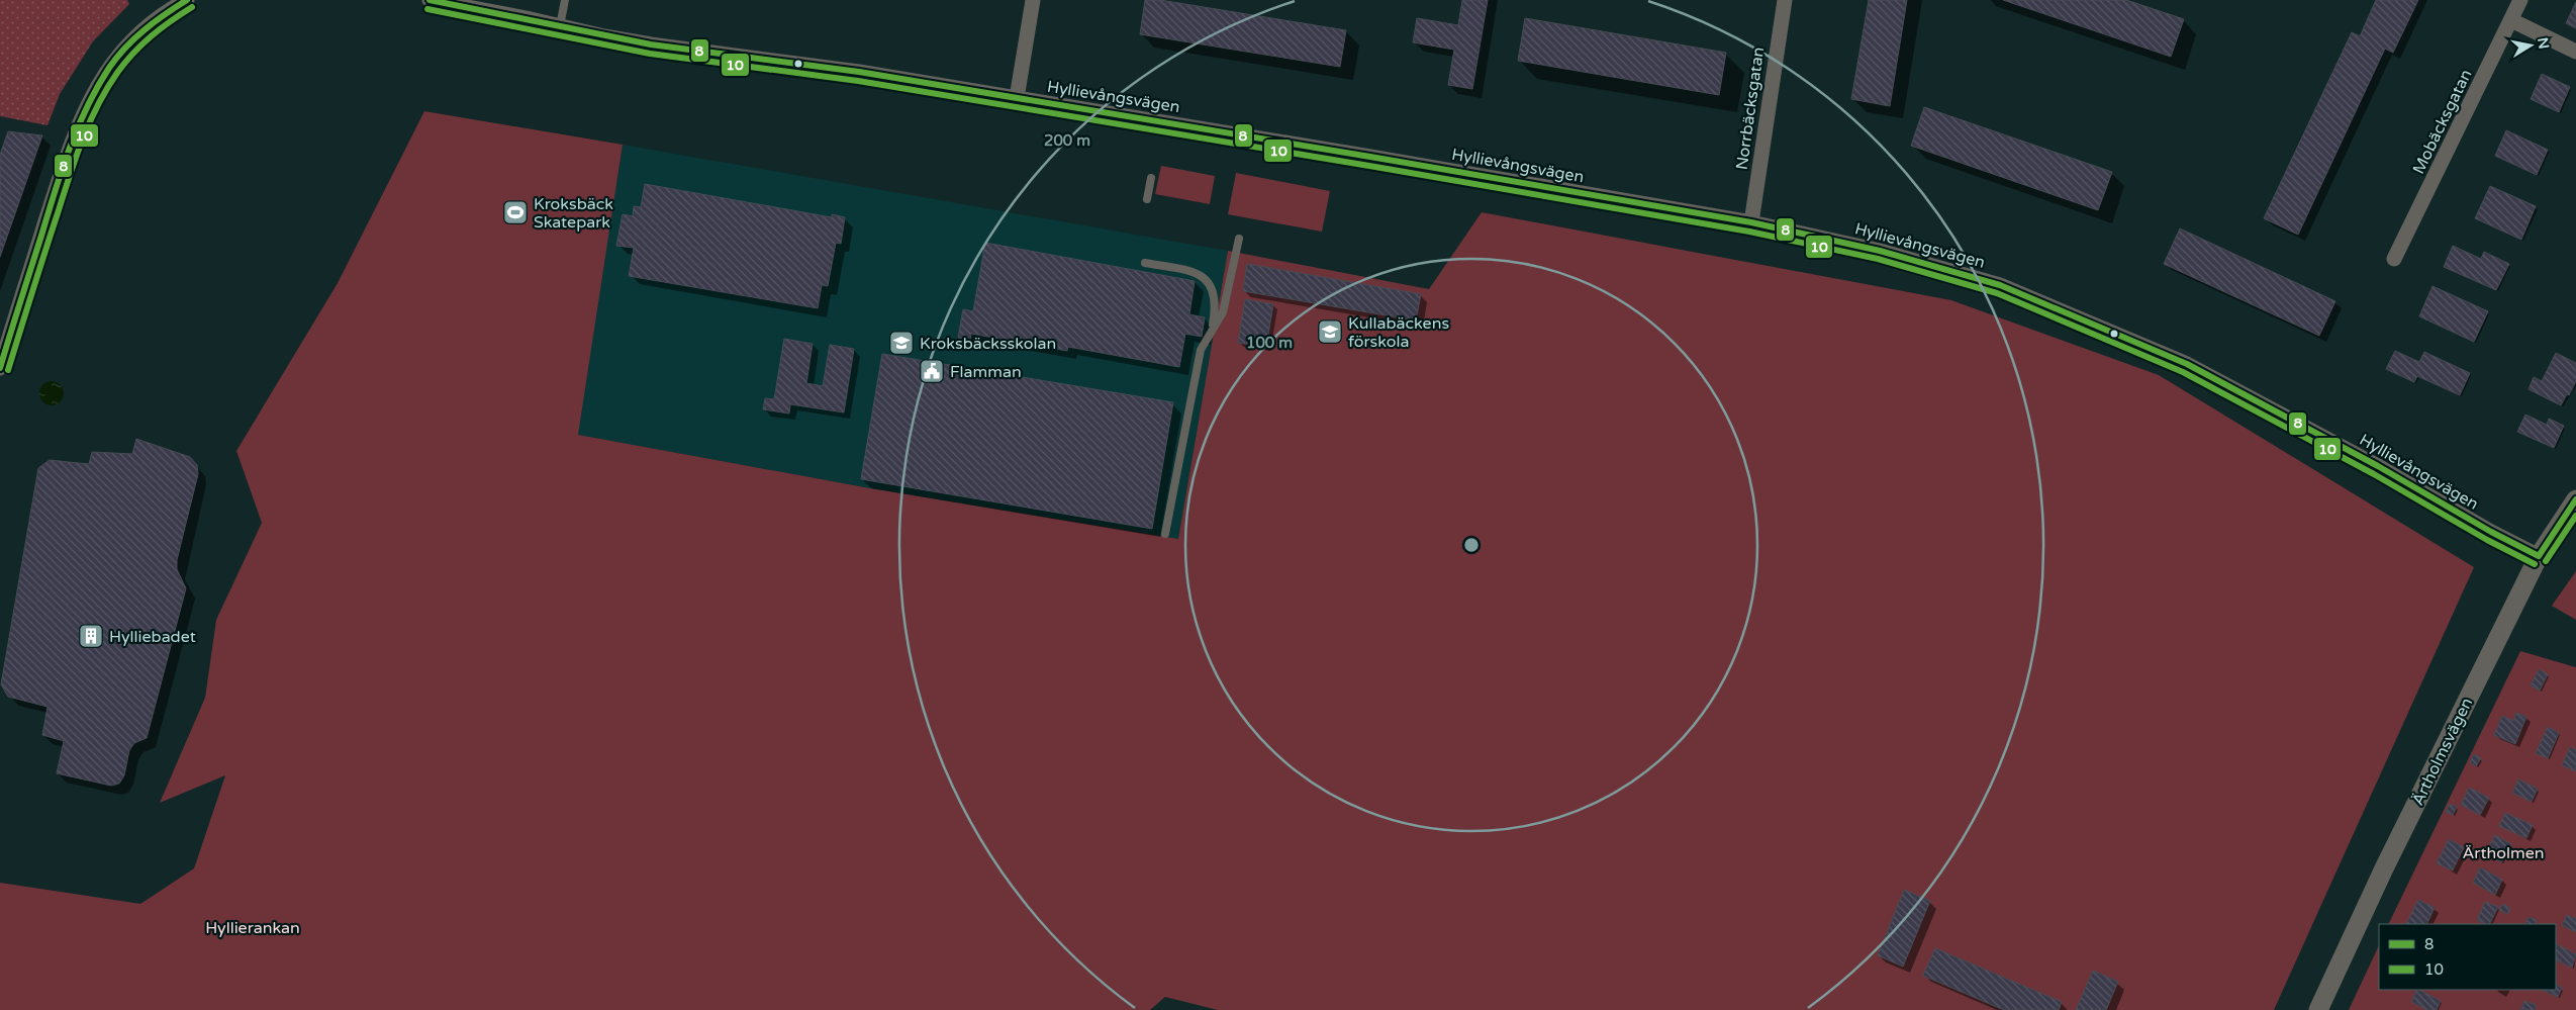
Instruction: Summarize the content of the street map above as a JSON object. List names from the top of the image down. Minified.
{"streets":{"street":["Hyllievångsvägen","Norrbäcksgatan","Mobäcksgatan","Ärtholmsvägen"]},"crossings":[["Hyllievångsvägen","Norrbäcksgatan"],["Hyllievångsvägen","Ärtholmsvägen"]],"parks":["Ärtholmen","Hyllierankan"],"places":{"sports":["Kroksbäck Skatepark"],"school or university":["Kullabäckens förskola","Kroksbäcksskolan"],"public building":["Flamman"],"building":["Hylliebadet"]},"lines":["transit line 8","transit line 10"],"legend":["8","10"],"north":"right","rings":["200 m","100 m"]}
